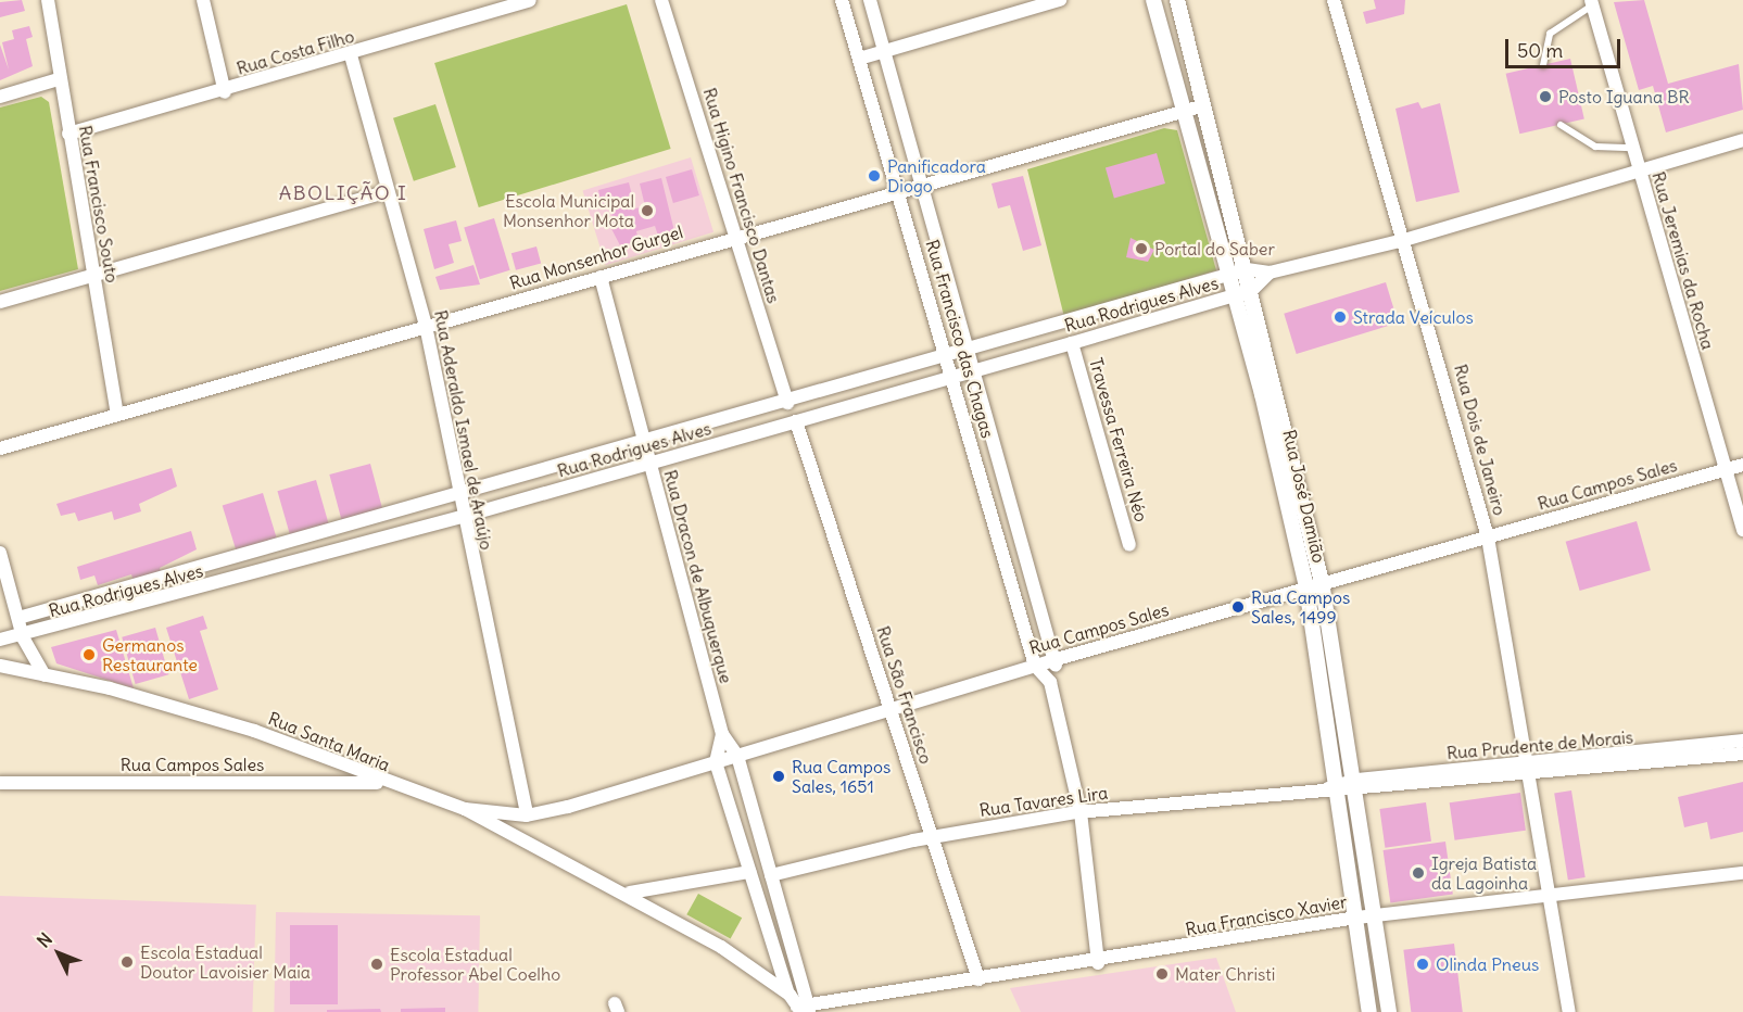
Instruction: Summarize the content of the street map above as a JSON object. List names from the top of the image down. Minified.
{"streets":{"street":["Rua Costa Filho","Rua Higino Francisco Dantas","Rua Francisco Souto","Rua Monsenhor Gurgel","Rua Jeremias da Rocha","Rua Rodrigues Alves","Rua Francisco das Chagas","Rua Aderaldo Ismael de Araújo","Travessa Ferreira Néo","Rua Dois de Janeiro","Rua Campos Sales","Rua José Damião","Rua Dracon de Albuquerque","Rua São Francisco","Rua Santa Maria","Rua Prudente de Morais","Rua Tavares Lira","Rua Francisco Xavier"]},"crossings":[["Rua Costa Filho","Rua Francisco Souto"],["Rua Costa Filho","Rua Aderaldo Ismael de Araújo"],["Rua Higino Francisco Dantas","Rua Monsenhor Gurgel"],["Rua Higino Francisco Dantas","Rua Rodrigues Alves"],["Rua Francisco Souto","Rua Monsenhor Gurgel"],["Rua Monsenhor Gurgel","Rua Francisco das Chagas"],["Rua Monsenhor Gurgel","Rua Aderaldo Ismael de Araújo"],["Rua Monsenhor Gurgel","Rua José Damião"],["Rua Monsenhor Gurgel","Rua Dracon de Albuquerque"],["Rua Jeremias da Rocha","Rua Rodrigues Alves"],["Rua Jeremias da Rocha","Rua Campos Sales"],["Rua Rodrigues Alves","Rua Francisco das Chagas"],["Rua Rodrigues Alves","Rua Aderaldo Ismael de Araújo"],["Rua Rodrigues Alves","Travessa Ferreira Néo"],["Rua Rodrigues Alves","Rua Dois de Janeiro"],["Rua Rodrigues Alves","Rua José Damião"],["Rua Rodrigues Alves","Rua Dracon de Albuquerque"],["Rua Rodrigues Alves","Rua São Francisco"],["Rua Francisco das Chagas","Rua Campos Sales"],["Rua Francisco das Chagas","Rua Tavares Lira"],["Rua Francisco das Chagas","Rua Francisco Xavier"],["Rua Aderaldo Ismael de Araújo","Rua Campos Sales"],["Rua Dois de Janeiro","Rua Campos Sales"],["Rua Dois de Janeiro","Rua Prudente de Morais"],["Rua Dois de Janeiro","Rua Francisco Xavier"],["Rua Campos Sales","Rua José Damião"],["Rua Campos Sales","Rua Dracon de Albuquerque"],["Rua Campos Sales","Rua São Francisco"],["Rua Campos Sales","Rua Santa Maria"],["Rua José Damião","Rua Prudente de Morais"],["Rua José Damião","Rua Tavares Lira"],["Rua José Damião","Rua Francisco Xavier"],["Rua Dracon de Albuquerque","Rua Santa Maria"],["Rua Dracon de Albuquerque","Rua Tavares Lira"],["Rua Dracon de Albuquerque","Rua Francisco Xavier"],["Rua São Francisco","Rua Tavares Lira"],["Rua São Francisco","Rua Francisco Xavier"],["Rua Santa Maria","Rua Francisco Xavier"],["Rua Prudente de Morais","Rua Tavares Lira"]],"districts":["ABOLIÇÃO I"],"places":["Posto Iguana BR","Panificadora Diogo","Escola Municipal Monsenhor Mota","Portal do Saber","Strada Veículos","Rua Campos Sales, 1499","Germanos Restaurante","Rua Campos Sales, 1651","Igreja Batista da Lagoinha","Escola Estadual Doutor Lavoisier Maia","Escola Estadual Professor Abel Coelho","Olinda Pneus","Mater Christi"],"scale_bar":"50 m","north":"top left"}
